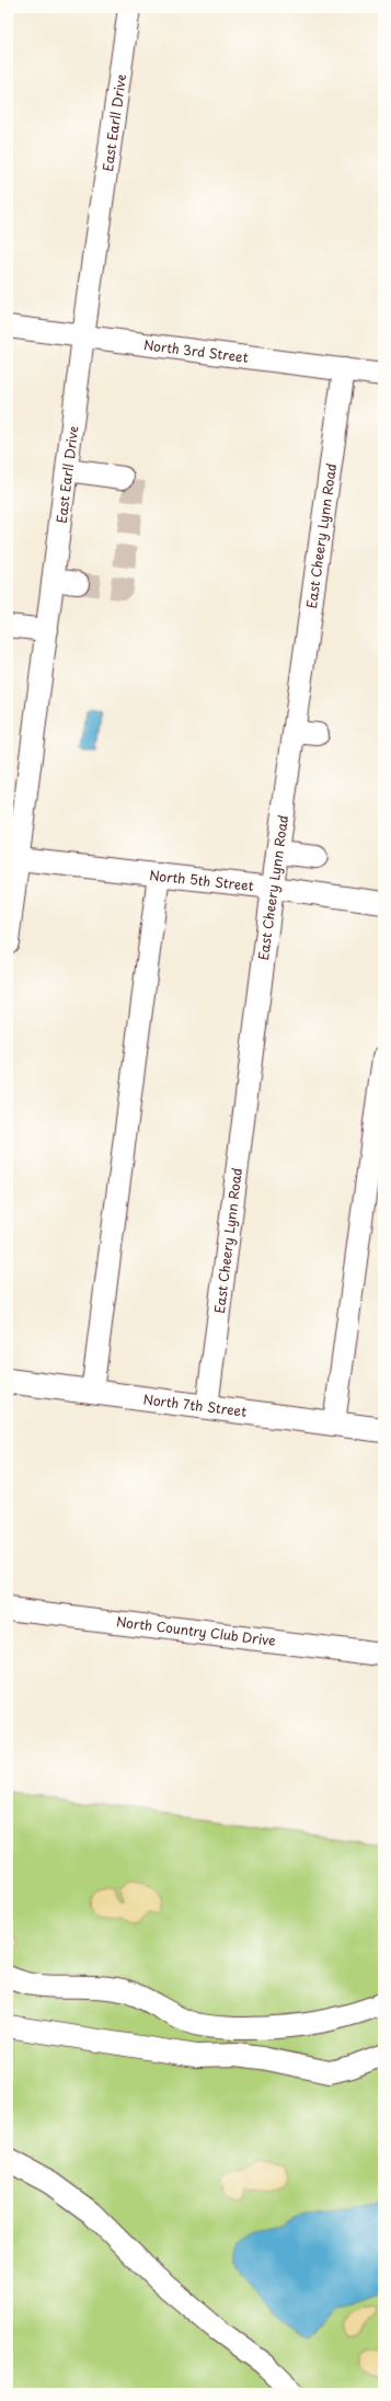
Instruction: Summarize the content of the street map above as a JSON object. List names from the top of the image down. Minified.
{"streets":{"main road":["North 7th Street"],"street":["East Earll Drive","North 3rd Street","East Cheery Lynn Road","North 5th Street","North Country Club Drive"]},"crossings":[["East Earll Drive","North 3rd Street"],["East Earll Drive","North 5th Street"],["North 3rd Street","East Cheery Lynn Road"],["East Cheery Lynn Road","North 5th Street"],["East Cheery Lynn Road","North 7th Street"]]}
